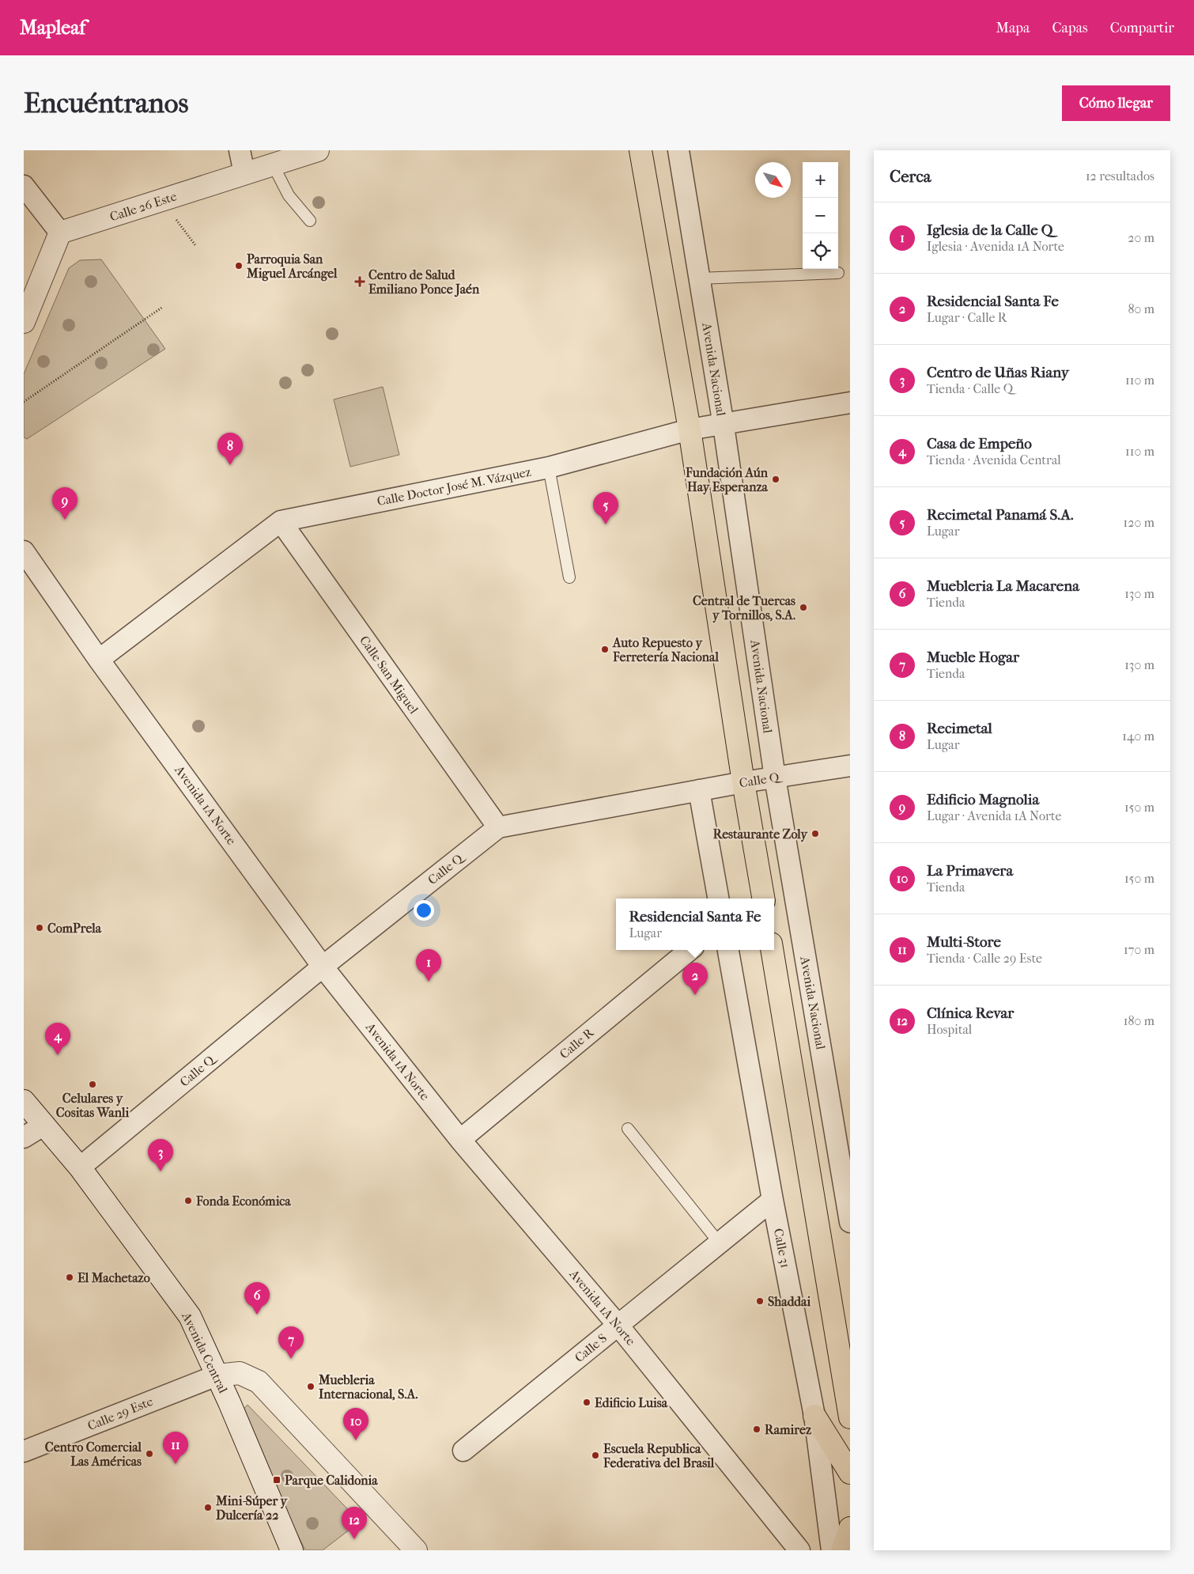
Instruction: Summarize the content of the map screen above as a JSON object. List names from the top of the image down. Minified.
{"streets":{"street":["Calle 26 Este","Avenida Nacional","Calle Doctor José M. Vázquez","Calle San Miguel","Calle Q","Avenida 1A Norte","Calle R","Calle 31","Calle S","Avenida Central","Calle 29 Este"]},"crossings":[["Avenida Nacional","Calle Doctor José M. Vázquez"],["Avenida Nacional","Calle Q"],["Calle Doctor José M. Vázquez","Calle San Miguel"],["Calle Doctor José M. Vázquez","Avenida 1A Norte"],["Calle San Miguel","Calle Q"],["Calle Q","Avenida 1A Norte"],["Calle Q","Avenida Central"],["Avenida 1A Norte","Calle R"],["Avenida 1A Norte","Calle S"],["Calle 31","Calle S"],["Avenida Central","Calle 29 Este"]],"places":{"other":["Parroquia San Miguel Arcángel","Fundación Aún Hay Esperanza","Central de Tuercas y Tornillos, S.A.","Auto Repuesto y Ferretería Nacional","Restaurante Zoly","ComPrela","Celulares y Cositas Wanli","Fonda Económica","El Machetazo","Shaddai","Muebleria Internacional, S.A.","Edificio Luisa","Ramirez","Centro Comercial Las Américas","Escuela Republica Federativa del Brasil","Mini-Súper y Dulcería 22"],"health":["Centro de Salud Emiliano Ponce Jaén"],"transit":["Parque Calidonia"]},"north":"bottom right","page":{"header":"Mapleaf","nav":["Mapa","Capas","Compartir"],"buttons":"Cómo llegar","title":"Encuéntranos","heading":["Cerca","12 resultados"],"map_buttons":["+","−"],"list":[{"mark":"1","name":"Iglesia de la Calle Q","note":"Iglesia · Avenida 1A Norte","value":"20 m"},{"mark":"2","name":"Residencial Santa Fe","note":"Lugar · Calle R","value":"80 m"},{"mark":"3","name":"Centro de Uñas Riany","note":"Tienda · Calle Q","value":"110 m"},{"mark":"4","name":"Casa de Empeño","note":"Tienda · Avenida Central","value":"110 m"},{"mark":"5","name":"Recimetal Panamá S.A.","note":"Lugar","value":"120 m"},{"mark":"6","name":"Muebleria La Macarena","note":"Tienda","value":"130 m"},{"mark":"7","name":"Mueble Hogar","note":"Tienda","value":"130 m"},{"mark":"8","name":"Recimetal","note":"Lugar","value":"140 m"},{"mark":"9","name":"Edificio Magnolia","note":"Lugar · Avenida 1A Norte","value":"150 m"},{"mark":"10","name":"La Primavera","note":"Tienda","value":"150 m"},{"mark":"11","name":"Multi-Store","note":"Tienda · Calle 29 Este","value":"170 m"},{"mark":"12","name":"Clínica Revar","note":"Hospital","value":"180 m"}],"pins":["8","9","5","1","2","4","3","6","7","10","11","12"],"popup":["Residencial Santa Fe","Lugar"]}}
